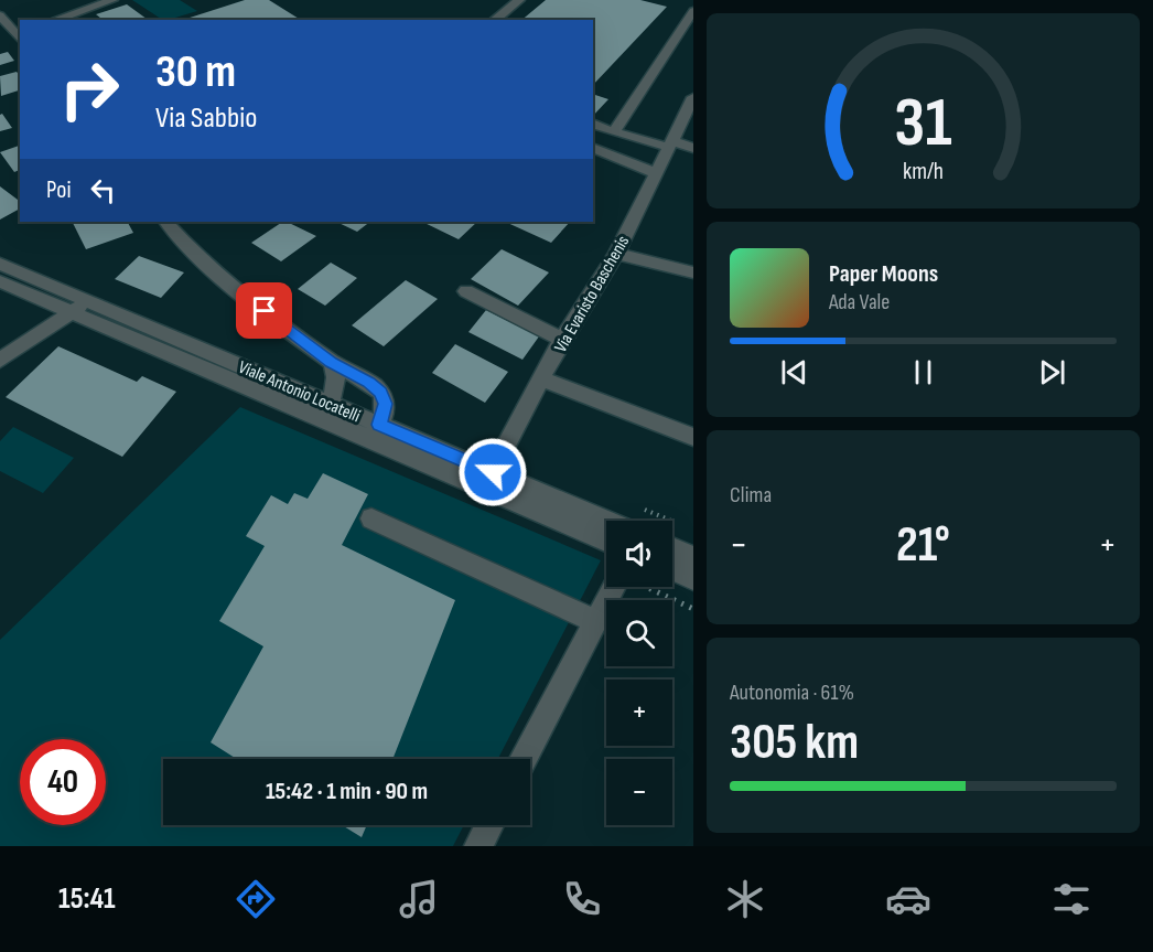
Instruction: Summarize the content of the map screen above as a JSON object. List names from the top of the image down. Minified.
{"streets":{"street":["Via Evaristo Baschenis","Viale Antonio Locatelli"]},"crossings":[["Via Evaristo Baschenis","Viale Antonio Locatelli"]],"page":{"turn":["30 m","Via Sabbio"],"then":"Poi","song":["Paper Moons","Ada Vale"],"tile":["Clima",["Autonomia · 61%","305 km"]],"heat":["−","21°","+"],"map_buttons":["+","−"],"limit":"40","trip":"15:42 · 1 min · 90 m","tabs":"15:41","gauge":["31","km/h"]}}
